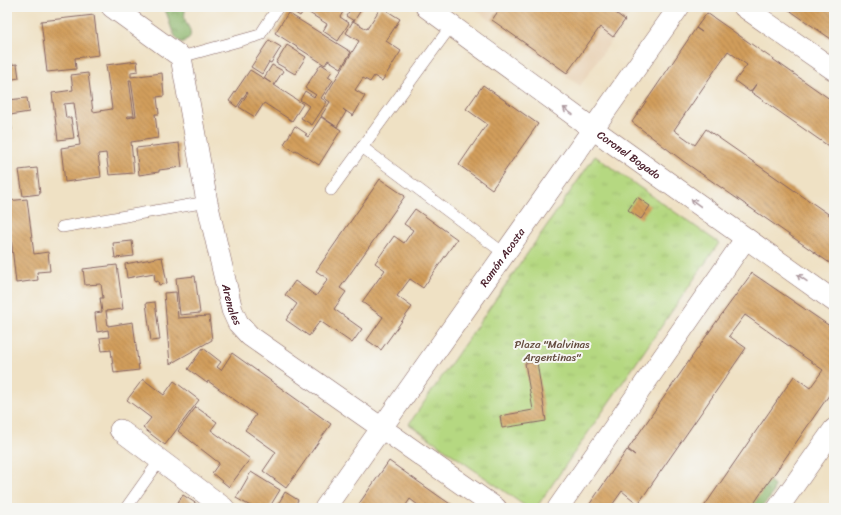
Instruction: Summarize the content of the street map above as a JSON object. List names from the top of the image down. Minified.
{"streets":{"street":["Coronel Bogado","Ramón Acosta","Arenales"]},"crossings":[["Coronel Bogado","Ramón Acosta"],["Ramón Acosta","Arenales"]],"one_way":["Coronel Bogado"],"parks":["Plaza \"Malvinas Argentinas\""]}
